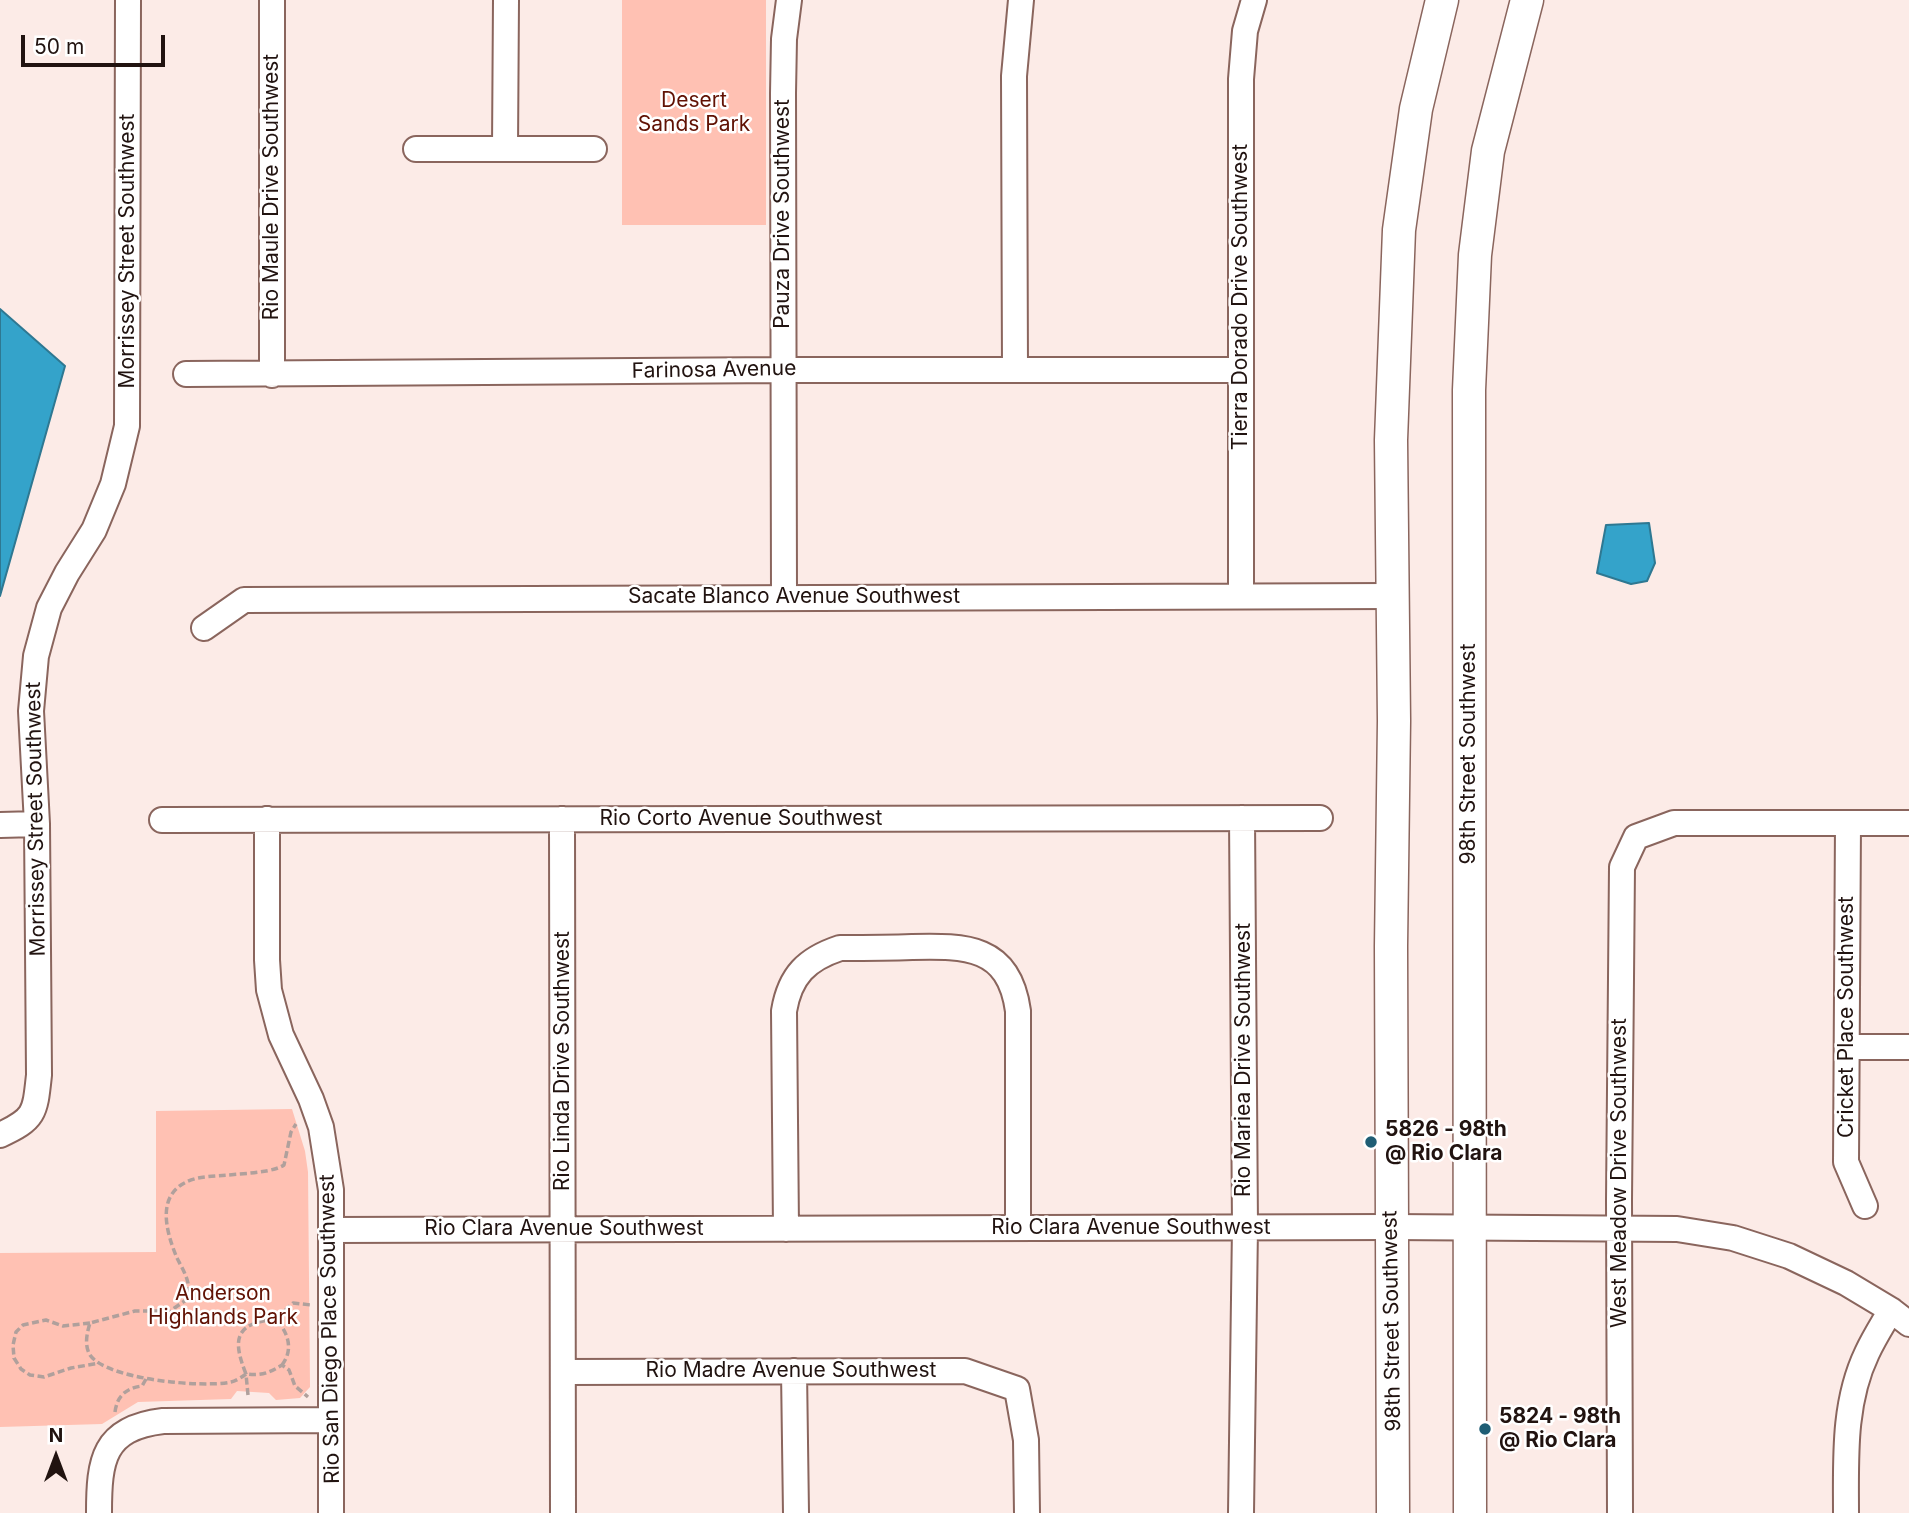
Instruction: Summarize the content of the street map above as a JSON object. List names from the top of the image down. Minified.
{"streets":{"main road":["98th Street Southwest"],"street":["Rio Maule Drive Southwest","Pauza Drive Southwest","Morrissey Street Southwest","Tierra Dorado Drive Southwest","Farinosa Avenue","Sacate Blanco Avenue Southwest","Rio Corto Avenue Southwest","Cricket Place Southwest","Rio Mariea Drive Southwest","Rio Linda Drive Southwest","West Meadow Drive Southwest","Rio Clara Avenue Southwest","Rio San Diego Place Southwest","Rio Madre Avenue Southwest"]},"crossings":[["Rio Maule Drive Southwest","Farinosa Avenue"],["Pauza Drive Southwest","Farinosa Avenue"],["Pauza Drive Southwest","Sacate Blanco Avenue Southwest"],["Tierra Dorado Drive Southwest","Farinosa Avenue"],["Tierra Dorado Drive Southwest","Sacate Blanco Avenue Southwest"],["Sacate Blanco Avenue Southwest","98th Street Southwest"],["98th Street Southwest","Rio Clara Avenue Southwest"],["Rio Corto Avenue Southwest","Rio Mariea Drive Southwest"],["Rio Corto Avenue Southwest","Rio Linda Drive Southwest"],["Rio Corto Avenue Southwest","Rio San Diego Place Southwest"],["Cricket Place Southwest","West Meadow Drive Southwest"],["Rio Mariea Drive Southwest","Rio Clara Avenue Southwest"],["Rio Linda Drive Southwest","Rio Clara Avenue Southwest"],["Rio Linda Drive Southwest","Rio Madre Avenue Southwest"],["West Meadow Drive Southwest","Rio Clara Avenue Southwest"],["Rio Clara Avenue Southwest","Rio San Diego Place Southwest"]],"parks":["Desert Sands Park","Anderson Highlands Park"],"places":["5826 - 98th @ Rio Clara","5824 - 98th @ Rio Clara"],"scale_bar":"50 m","north":"top"}
